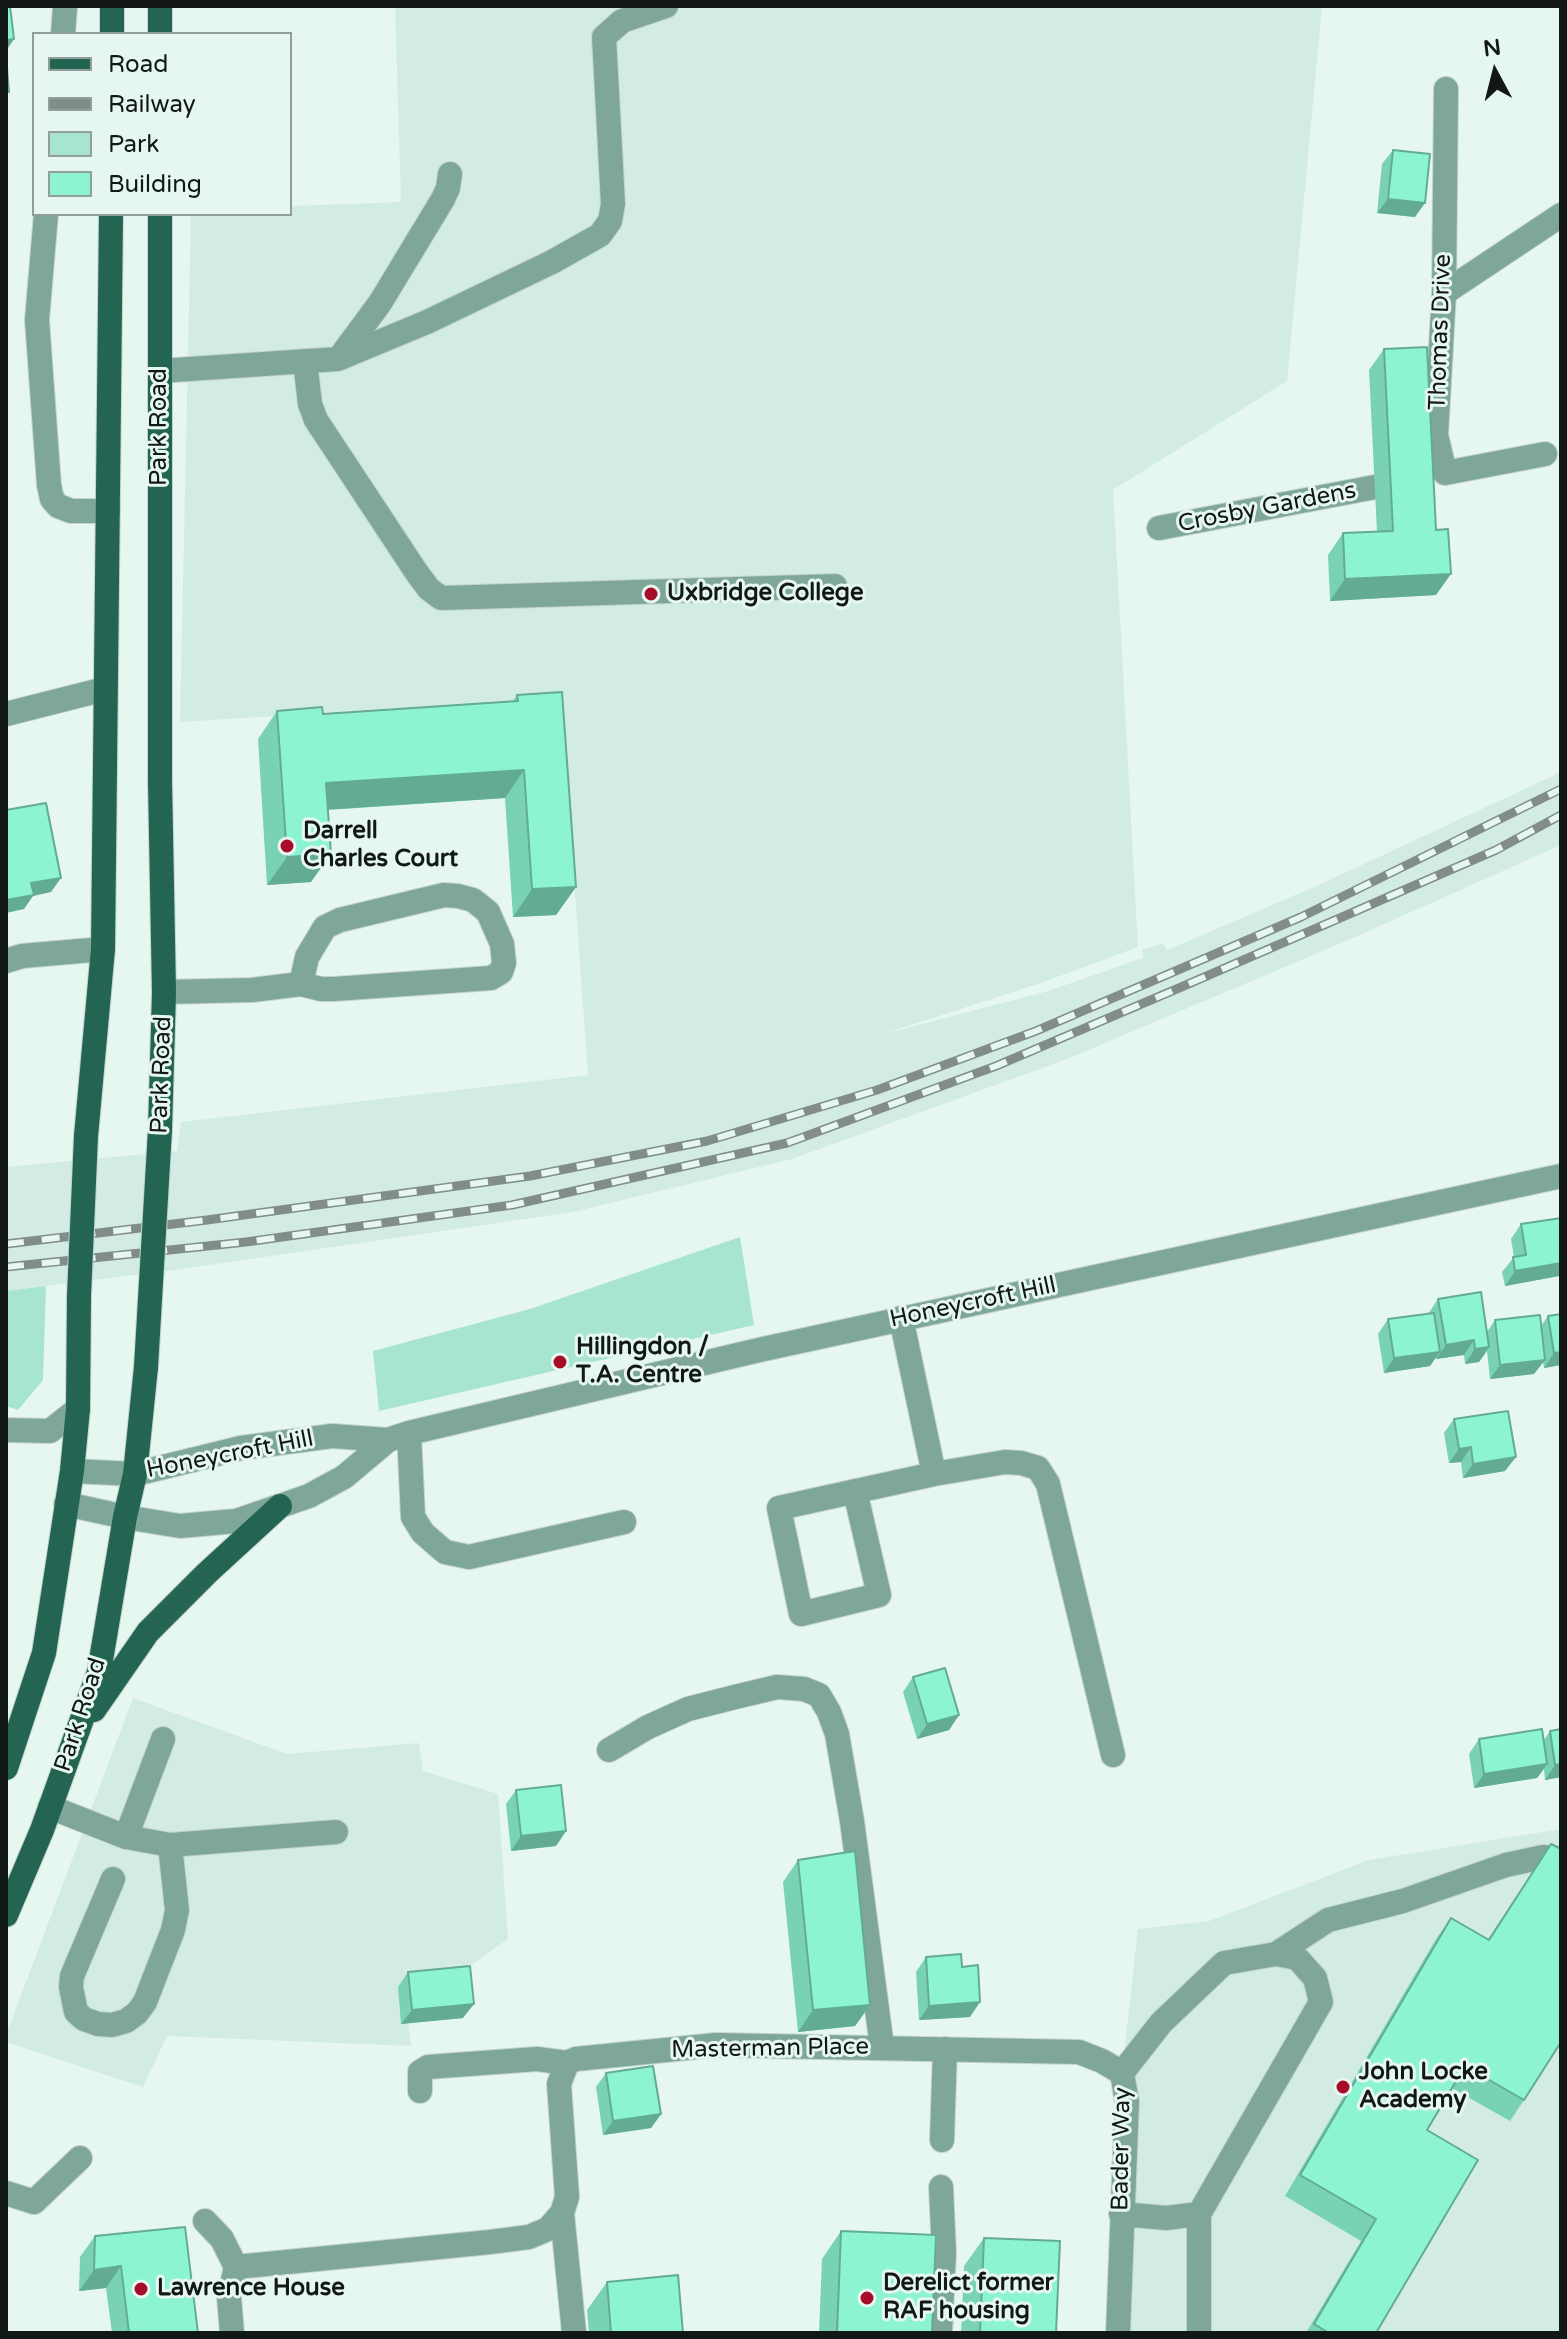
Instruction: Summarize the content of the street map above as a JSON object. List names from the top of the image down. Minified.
{"streets":{"main road":["Park Road"],"street":["Thomas Drive","Crosby Gardens","Honeycroft Hill","Masterman Place","Bader Way"]},"crossings":[["Park Road","Honeycroft Hill"],["Masterman Place","Bader Way"]],"places":["Uxbridge College","Darrell Charles Court","Hillingdon / T.A. Centre","John Locke Academy","Lawrence House","Derelict former RAF housing"],"legend":["Road","Railway","Park","Building"],"north":"top"}
